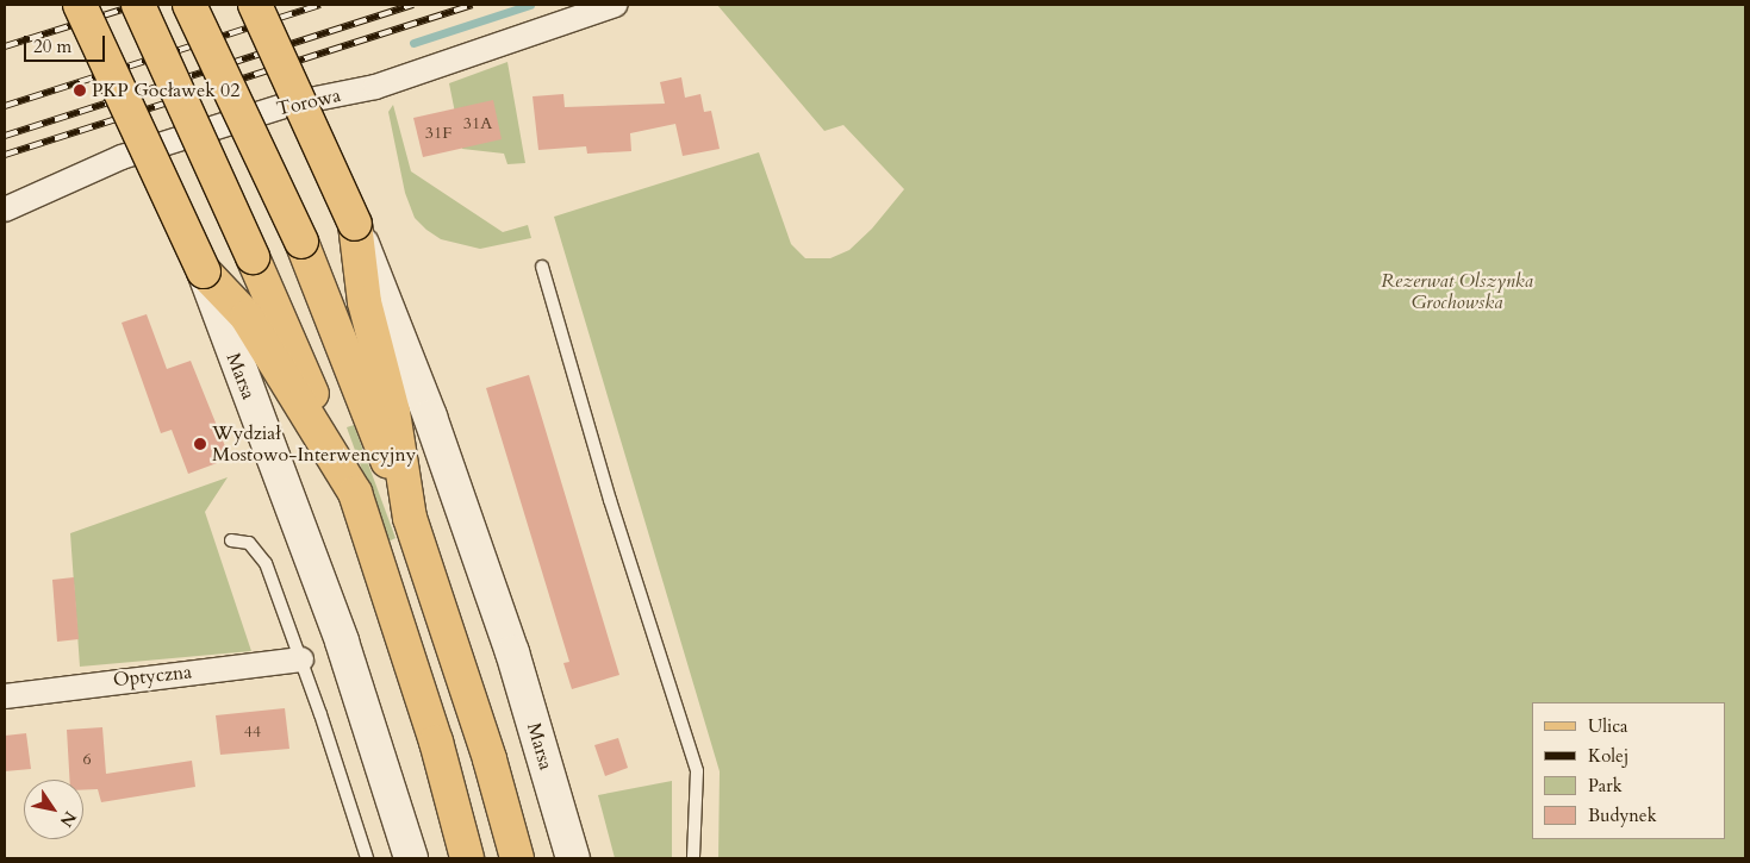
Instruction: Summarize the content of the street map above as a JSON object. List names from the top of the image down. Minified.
{"streets":{"main road":["Marsa"],"street":["Torowa","Optyczna"]},"parks":["Rezerwat Olszynka Grochowska"],"places":["PKP Gocławek 02","Wydział Mostowo-Interwencyjny"],"house_numbers":["31A","31F","44","6"],"legend":["Ulica","Kolej","Park","Budynek"],"scale_bar":"20 m","north":"bottom right"}
